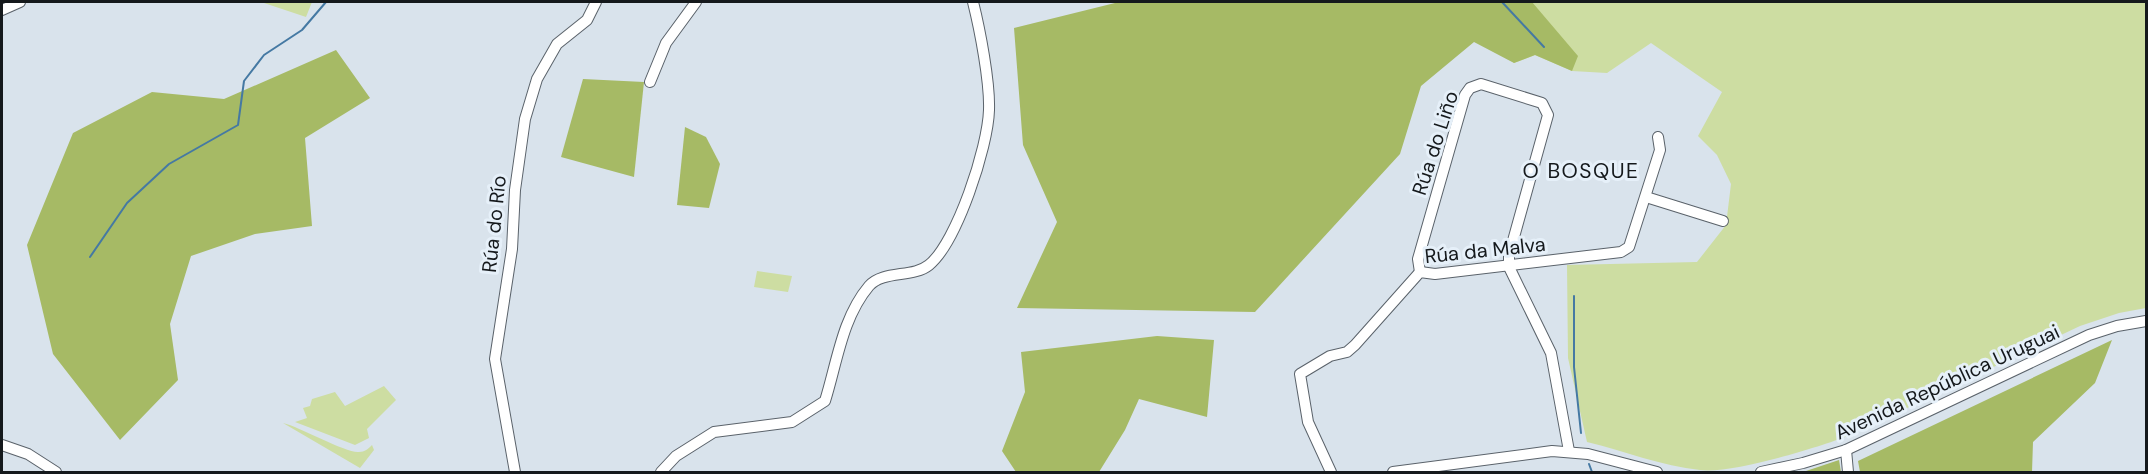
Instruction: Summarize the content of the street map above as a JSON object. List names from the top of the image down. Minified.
{"streets":{"street":["Rúa do Liño","Rúa do Río","Rúa da Malva","Avenida República Uruguai"]},"crossings":[["Rúa do Liño","Rúa da Malva"]],"districts":["O BOSQUE"]}
